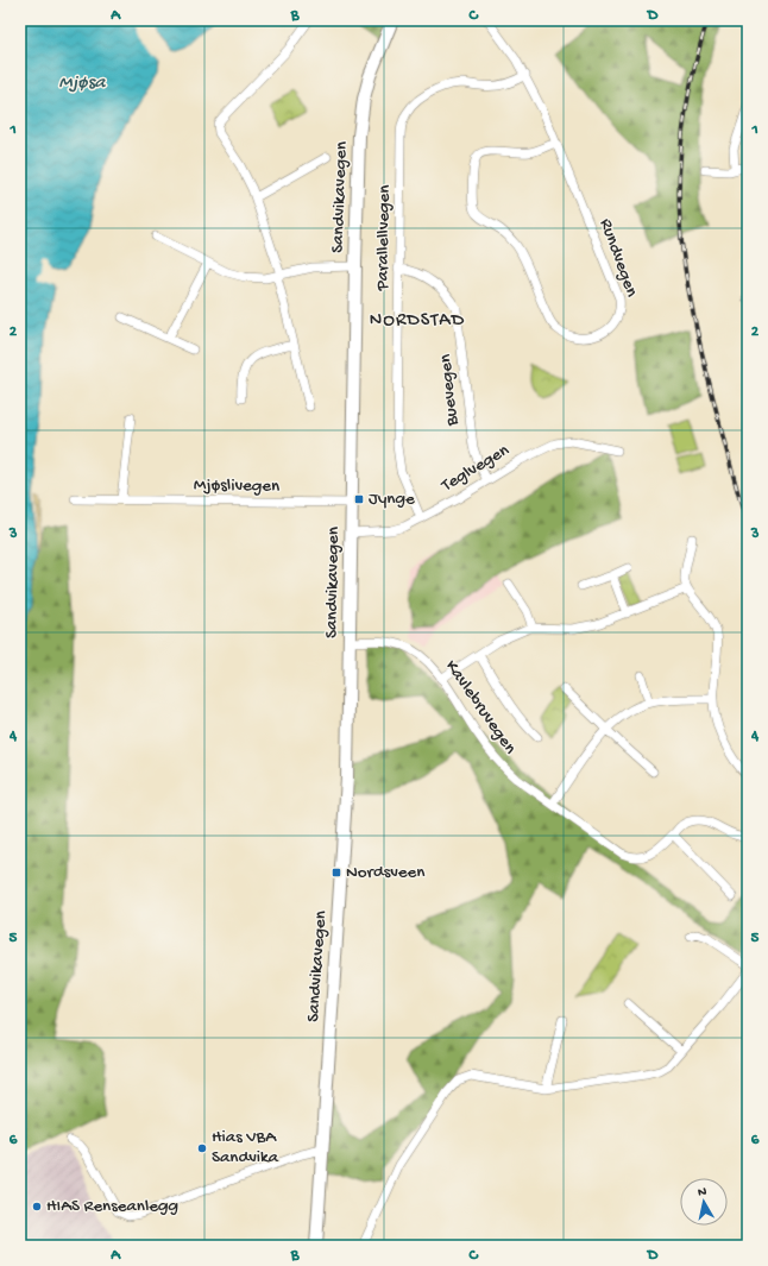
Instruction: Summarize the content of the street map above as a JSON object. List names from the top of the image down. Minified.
{"streets":{"main road":["Sandvikavegen"],"street":["Parallellvegen","Rundvegen","Buevegen","Teglvegen","Mjøslivegen","Kavlebruvegen"]},"crossings":[["Sandvikavegen","Teglvegen"],["Sandvikavegen","Mjøslivegen"],["Sandvikavegen","Kavlebruvegen"],["Parallellvegen","Rundvegen"],["Parallellvegen","Buevegen"],["Parallellvegen","Teglvegen"],["Buevegen","Teglvegen"]],"districts":["NORDSTAD"],"water":["Mjøsa"],"places":{"transit":["Jynge","Nordsveen"],"other":["Hias VBA Sandvika","HIAS Renseanlegg"]},"north":"top","grid":{"columns":["A","B","C","D"],"rows":["1","2","3","4","5","6"]}}
